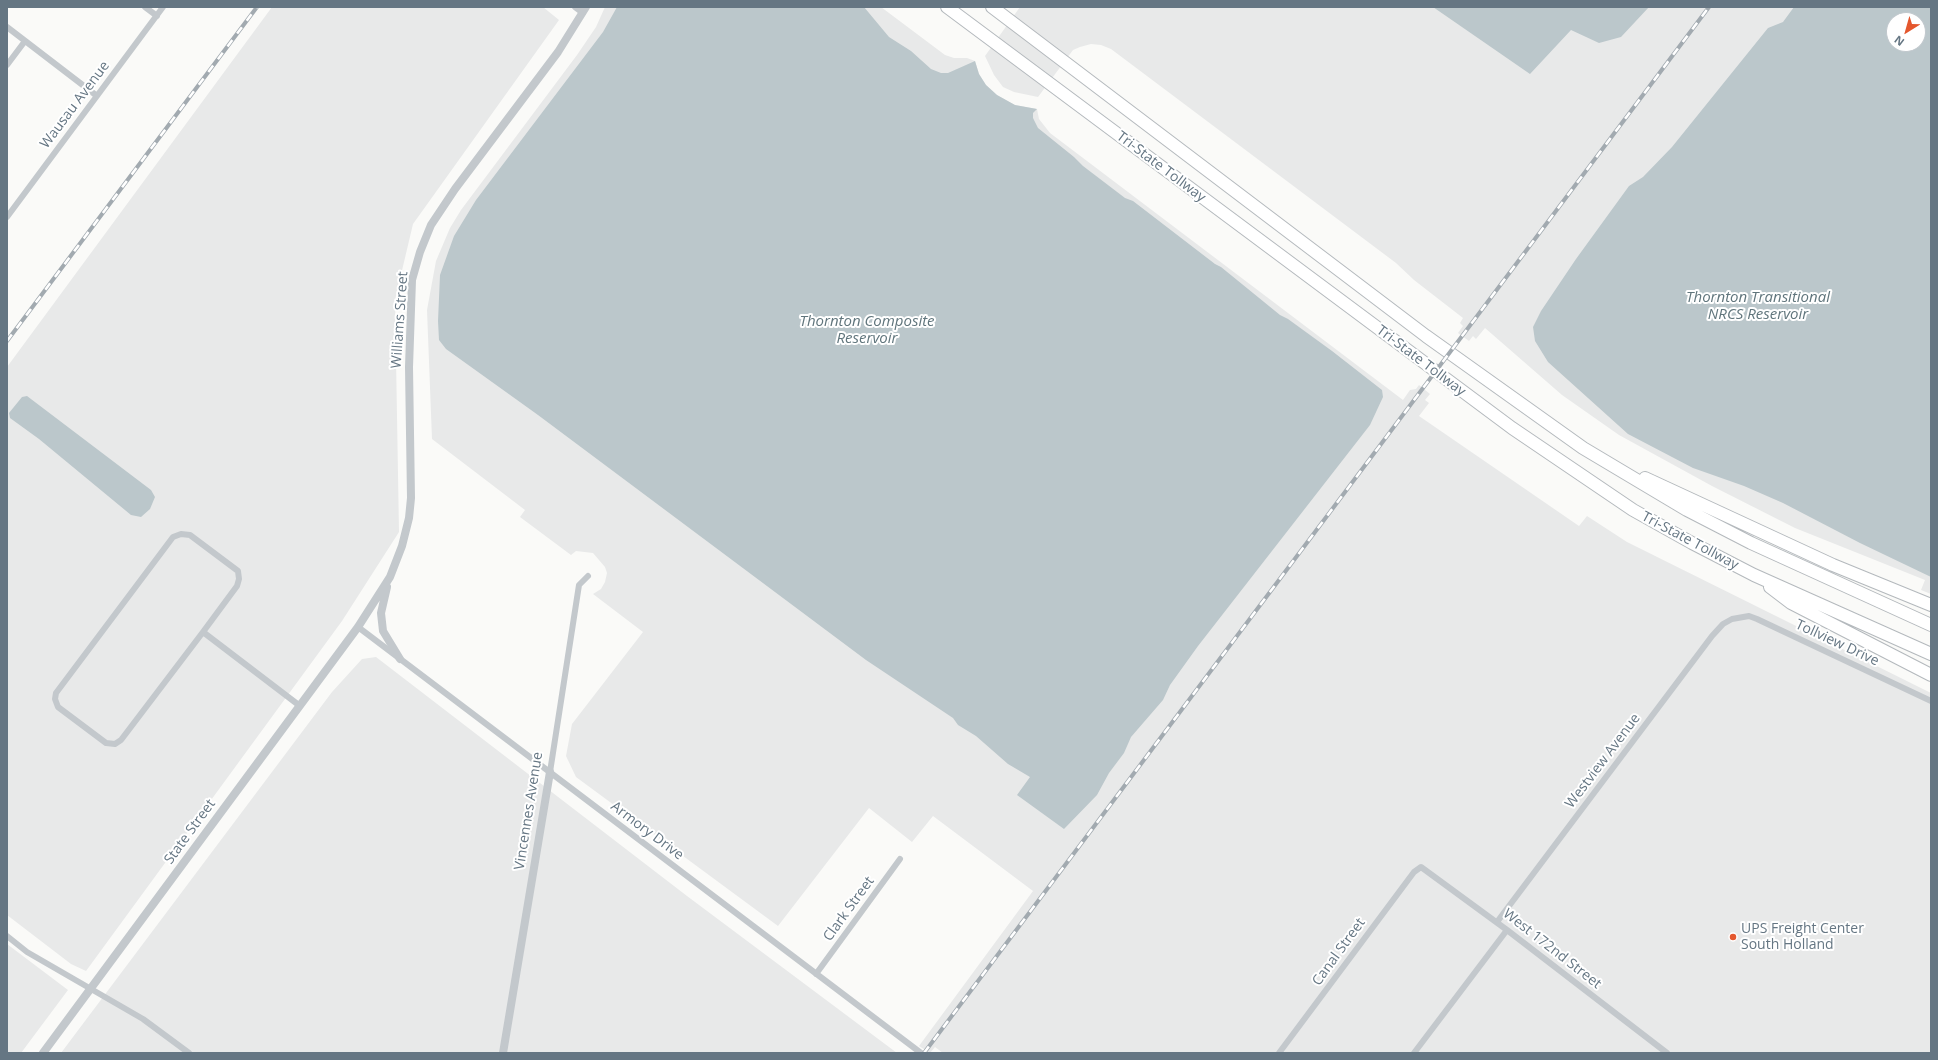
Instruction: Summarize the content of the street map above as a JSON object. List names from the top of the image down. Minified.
{"streets":{"highway":["Tri-State Tollway"],"street":["Wausau Avenue","Williams Street","Tollview Drive","Westview Avenue","Vincennes Avenue","Armory Drive","State Street","Clark Street","West 172nd Street","Canal Street"]},"crossings":[["Williams Street","Armory Drive"],["Williams Street","State Street"],["Tollview Drive","Westview Avenue"],["Westview Avenue","West 172nd Street"],["Vincennes Avenue","Armory Drive"],["Armory Drive","State Street"],["Armory Drive","Clark Street"],["West 172nd Street","Canal Street"]],"water":["Thornton Transitional NRCS Reservoir","Thornton Composite Reservoir"],"places":["UPS Freight Center South Holland"],"north":"bottom left"}
